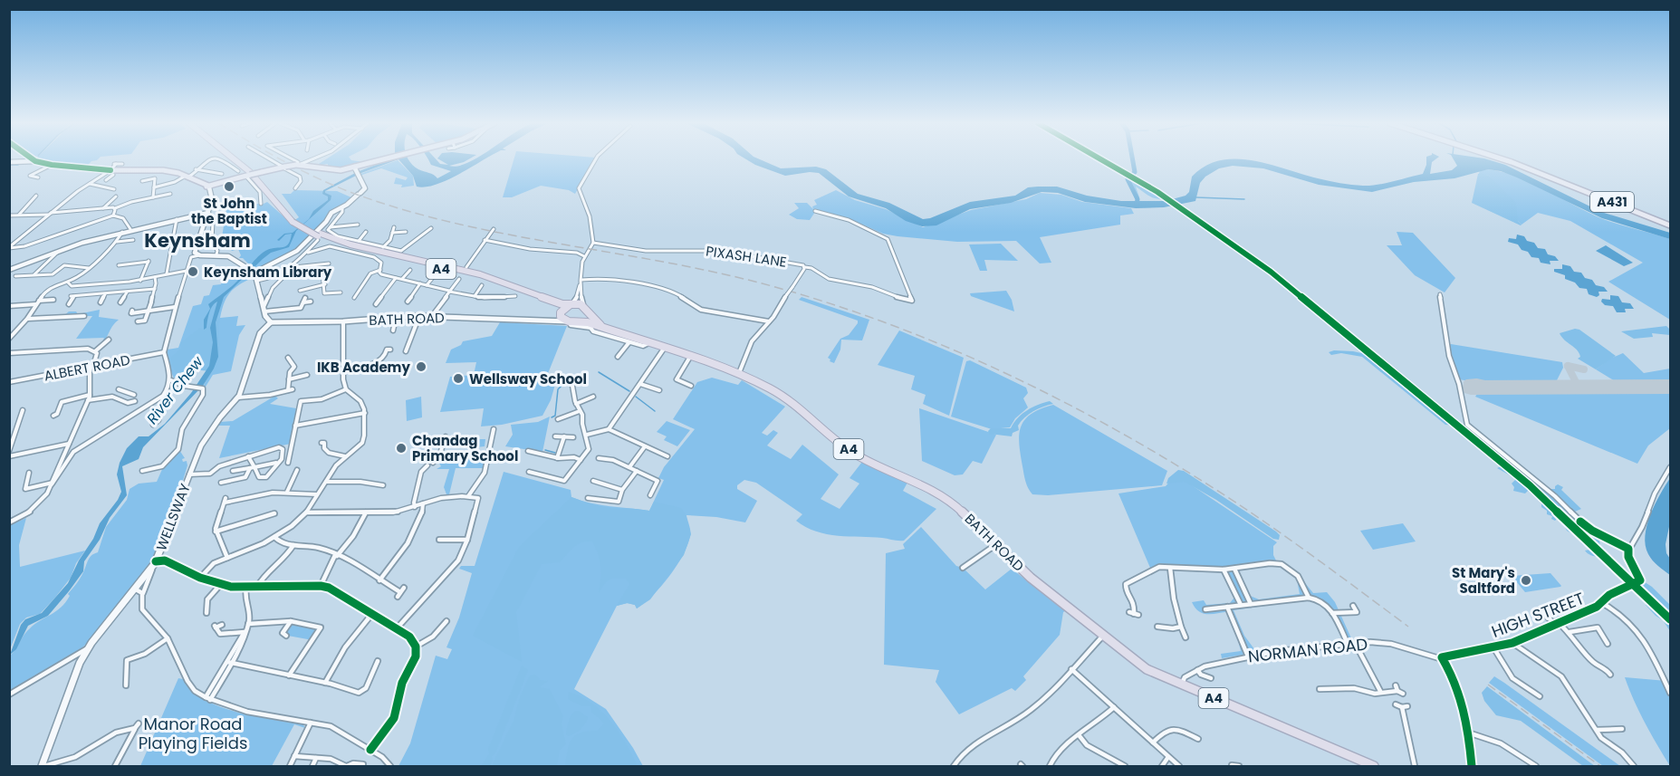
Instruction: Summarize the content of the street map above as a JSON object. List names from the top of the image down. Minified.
{"streets":{"highway":["A4","BATH ROAD"],"main road":["A431","WELLSWAY"],"street":["PIXASH LANE","ALBERT ROAD","HIGH STREET","NORMAN ROAD"]},"crossings":[["PIXASH LANE","BATH ROAD"],["A4","BATH ROAD"],["BATH ROAD","WELLSWAY"],["BATH ROAD","NORMAN ROAD"],["HIGH STREET","NORMAN ROAD"]],"districts":["Keynsham"],"water":["River Chew"],"parks":["Manor Road Playing Fields"],"places":["St John the Baptist","Keynsham Library","IKB Academy","Wellsway School","Chandag Primary School","St Mary's Saltford"]}
